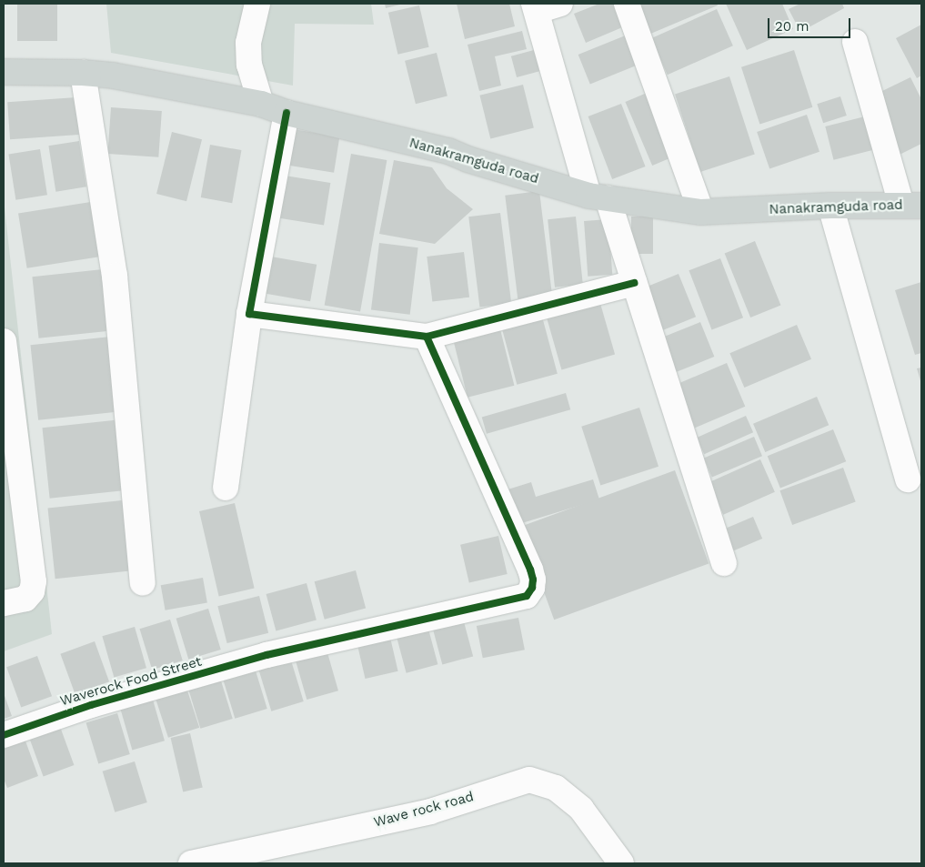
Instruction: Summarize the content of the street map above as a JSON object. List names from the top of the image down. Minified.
{"streets":{"main road":["Nanakramguda road"],"street":["Waverock Food Street","Wave rock road"]},"scale_bar":"20 m"}
